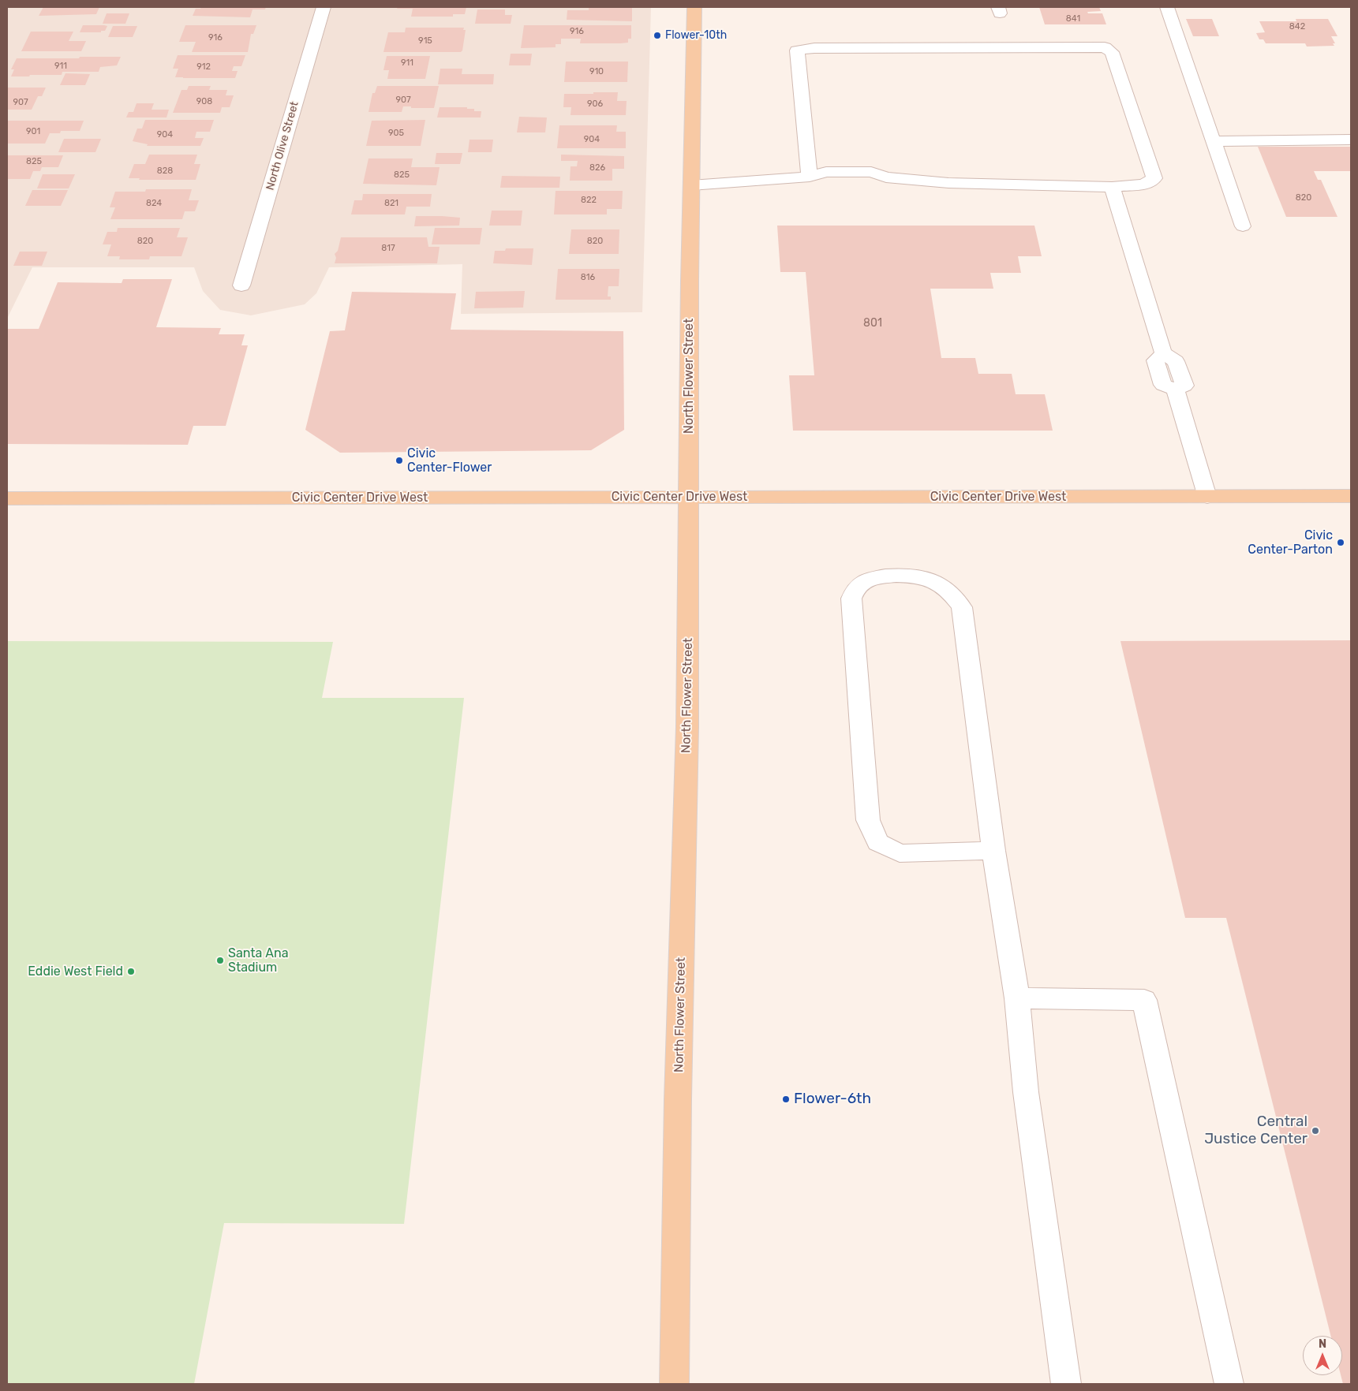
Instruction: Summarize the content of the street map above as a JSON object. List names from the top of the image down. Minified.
{"streets":{"main road":["North Flower Street","Civic Center Drive West"],"street":["North Olive Street"]},"crossings":[["North Flower Street","Civic Center Drive West"]],"places":["Flower-10th","Civic Center-Flower","Civic Center-Parton","Santa Ana Stadium","Eddie West Field","Flower-6th","Central Justice Center"],"house_numbers":["841","842","916","916","915","911","911","912","910","907","908","907","906","901","905","904","904","825","826","828","825","820","822","824","821","820","820","817","816","801"],"north":"top"}
